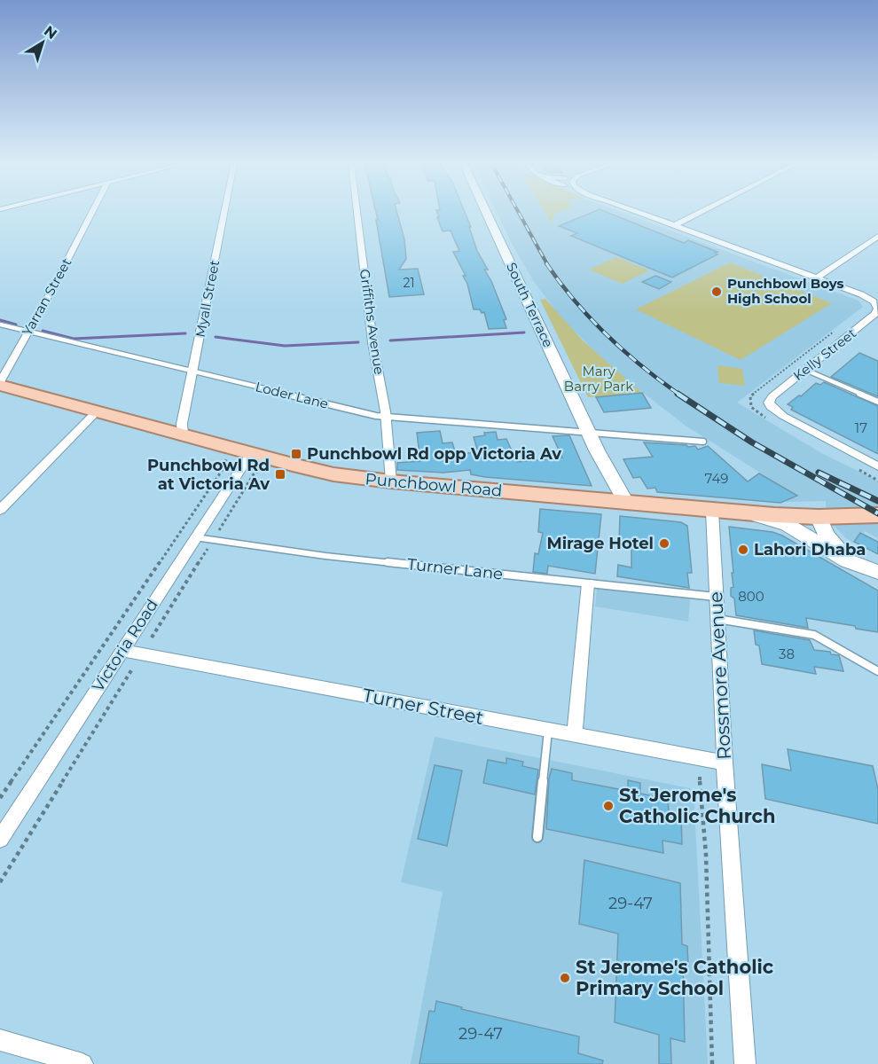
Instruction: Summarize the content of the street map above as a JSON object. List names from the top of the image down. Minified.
{"streets":{"main road":["Punchbowl Road"],"street":["Yarran Street","Myall Street","South Terrace","Griffiths Avenue","Kelly Street","Victoria Road","Rossmore Avenue","Turner Street"],"lane":["Loder Lane","Turner Lane"]},"crossings":[["Yarran Street","Loder Lane"],["Yarran Street","Punchbowl Road"],["Myall Street","Loder Lane"],["Myall Street","Punchbowl Road"],["South Terrace","Loder Lane"],["South Terrace","Punchbowl Road"],["Griffiths Avenue","Loder Lane"],["Griffiths Avenue","Punchbowl Road"],["Punchbowl Road","Victoria Road"],["Punchbowl Road","Rossmore Avenue"],["Turner Lane","Victoria Road"],["Turner Lane","Rossmore Avenue"],["Victoria Road","Turner Street"],["Rossmore Avenue","Turner Street"]],"parks":["Mary Barry Park"],"places":{"other":["Punchbowl Boys High School","Mirage Hotel","Lahori Dhaba","St. Jerome's Catholic Church","St Jerome's Catholic Primary School"],"transit":["Punchbowl Rd opp Victoria Av","Punchbowl Rd at Victoria Av"]},"house_numbers":["21","17","749","800","38","29-47","29-47"],"north":"top right"}
